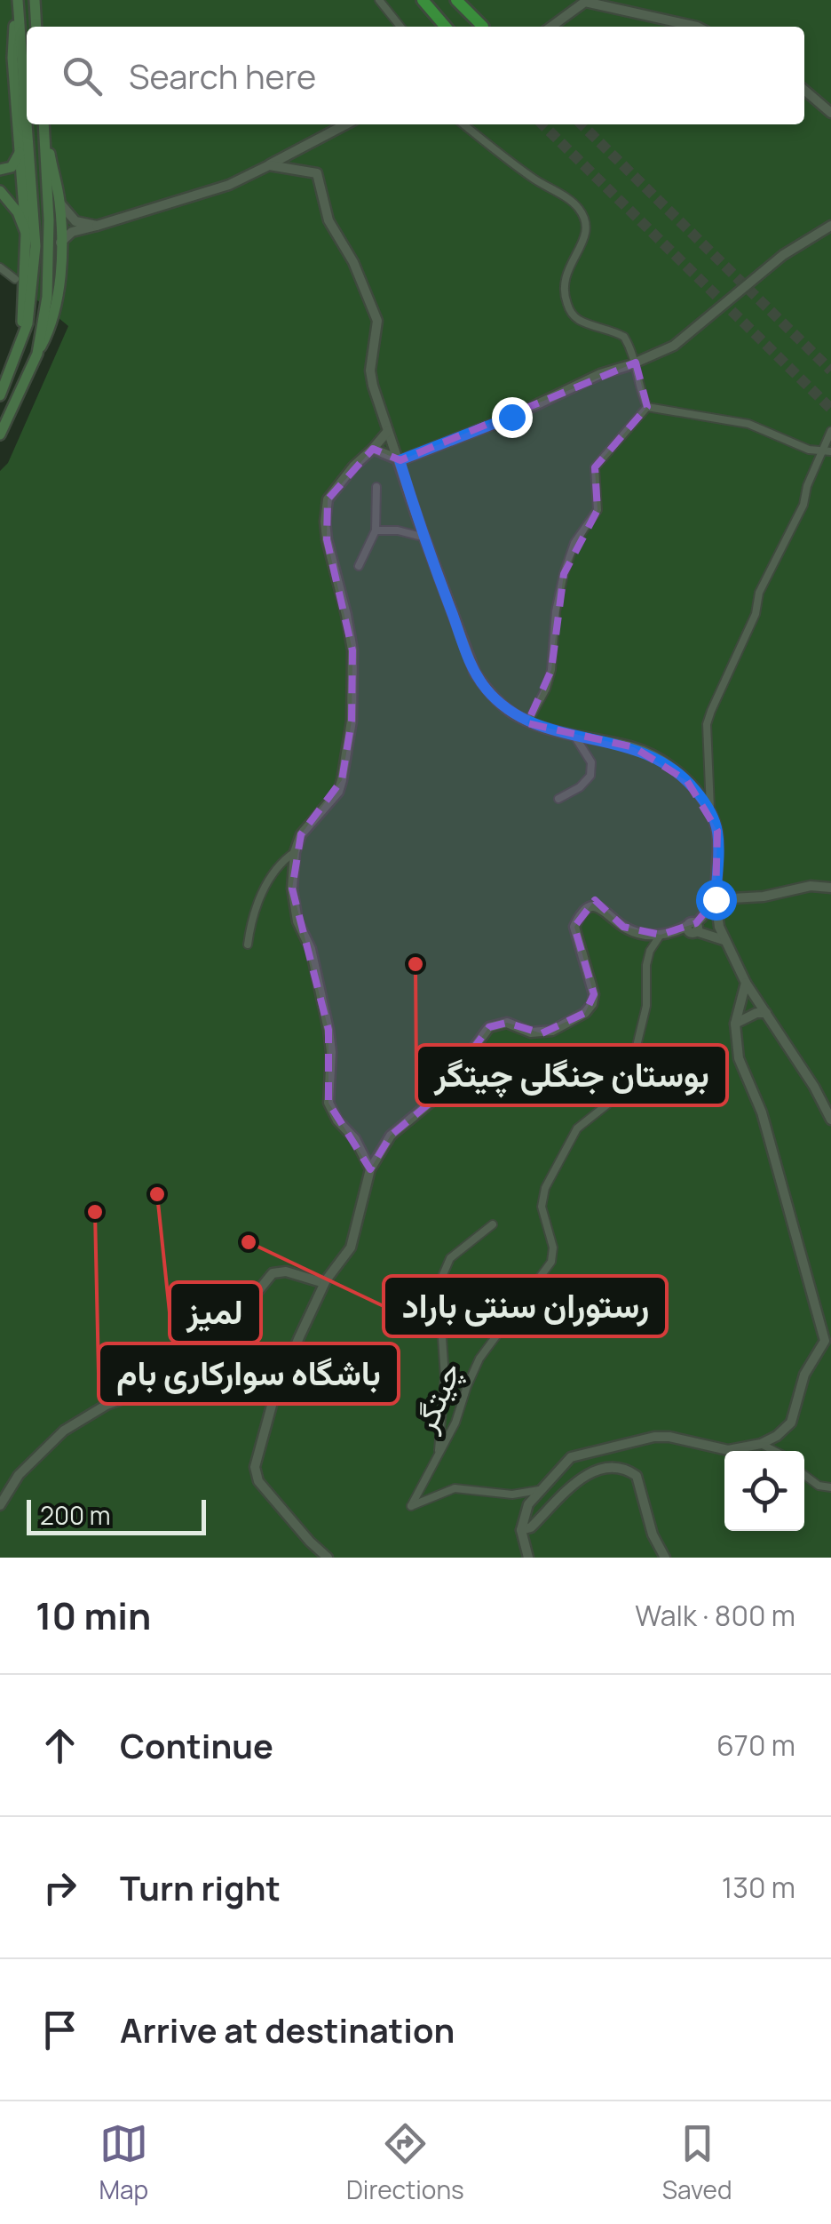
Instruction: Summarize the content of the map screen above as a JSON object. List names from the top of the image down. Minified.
{"streets":{"street":["چیتگر"]},"places":["بوستان جنگلی چیتگر","لمیز","باشگاه سوارکاری بام","رستوران سنتی باراد"],"scale_bar":"200 m","page":{"search":"Search here","scale":"200 m","heading":["10 min","Walk · 800 m"],"list":[["Continue","670 m"],["Turn right","130 m"],"Arrive at destination"],"nav":["Map","Directions","Saved"]}}
